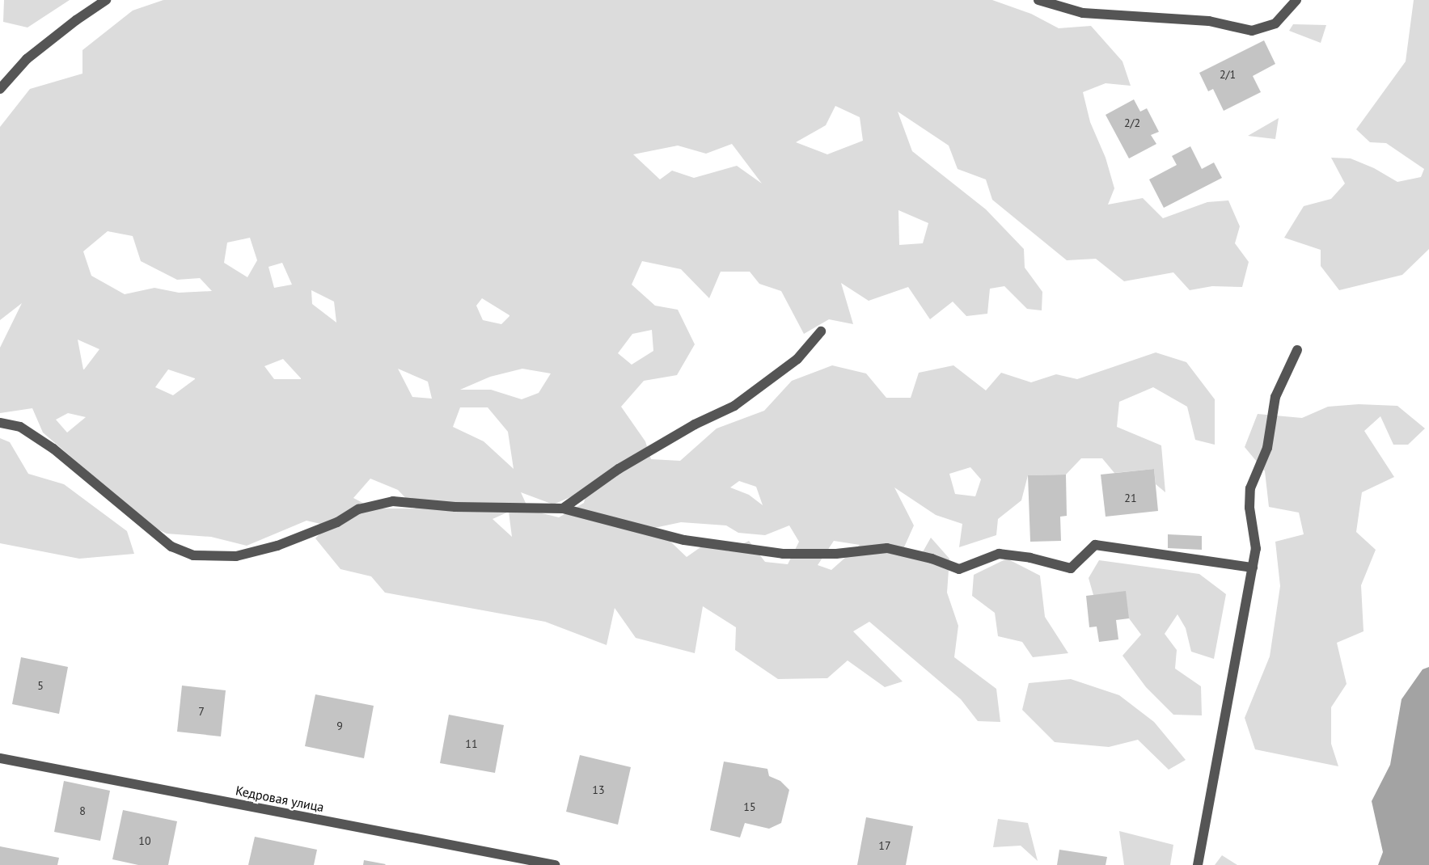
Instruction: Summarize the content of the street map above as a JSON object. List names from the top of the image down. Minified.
{"streets":{"street":["Кедровая улица"]},"house_numbers":["2/1","2/2","21","5","7","9","11","13","15","8","10","17"]}
